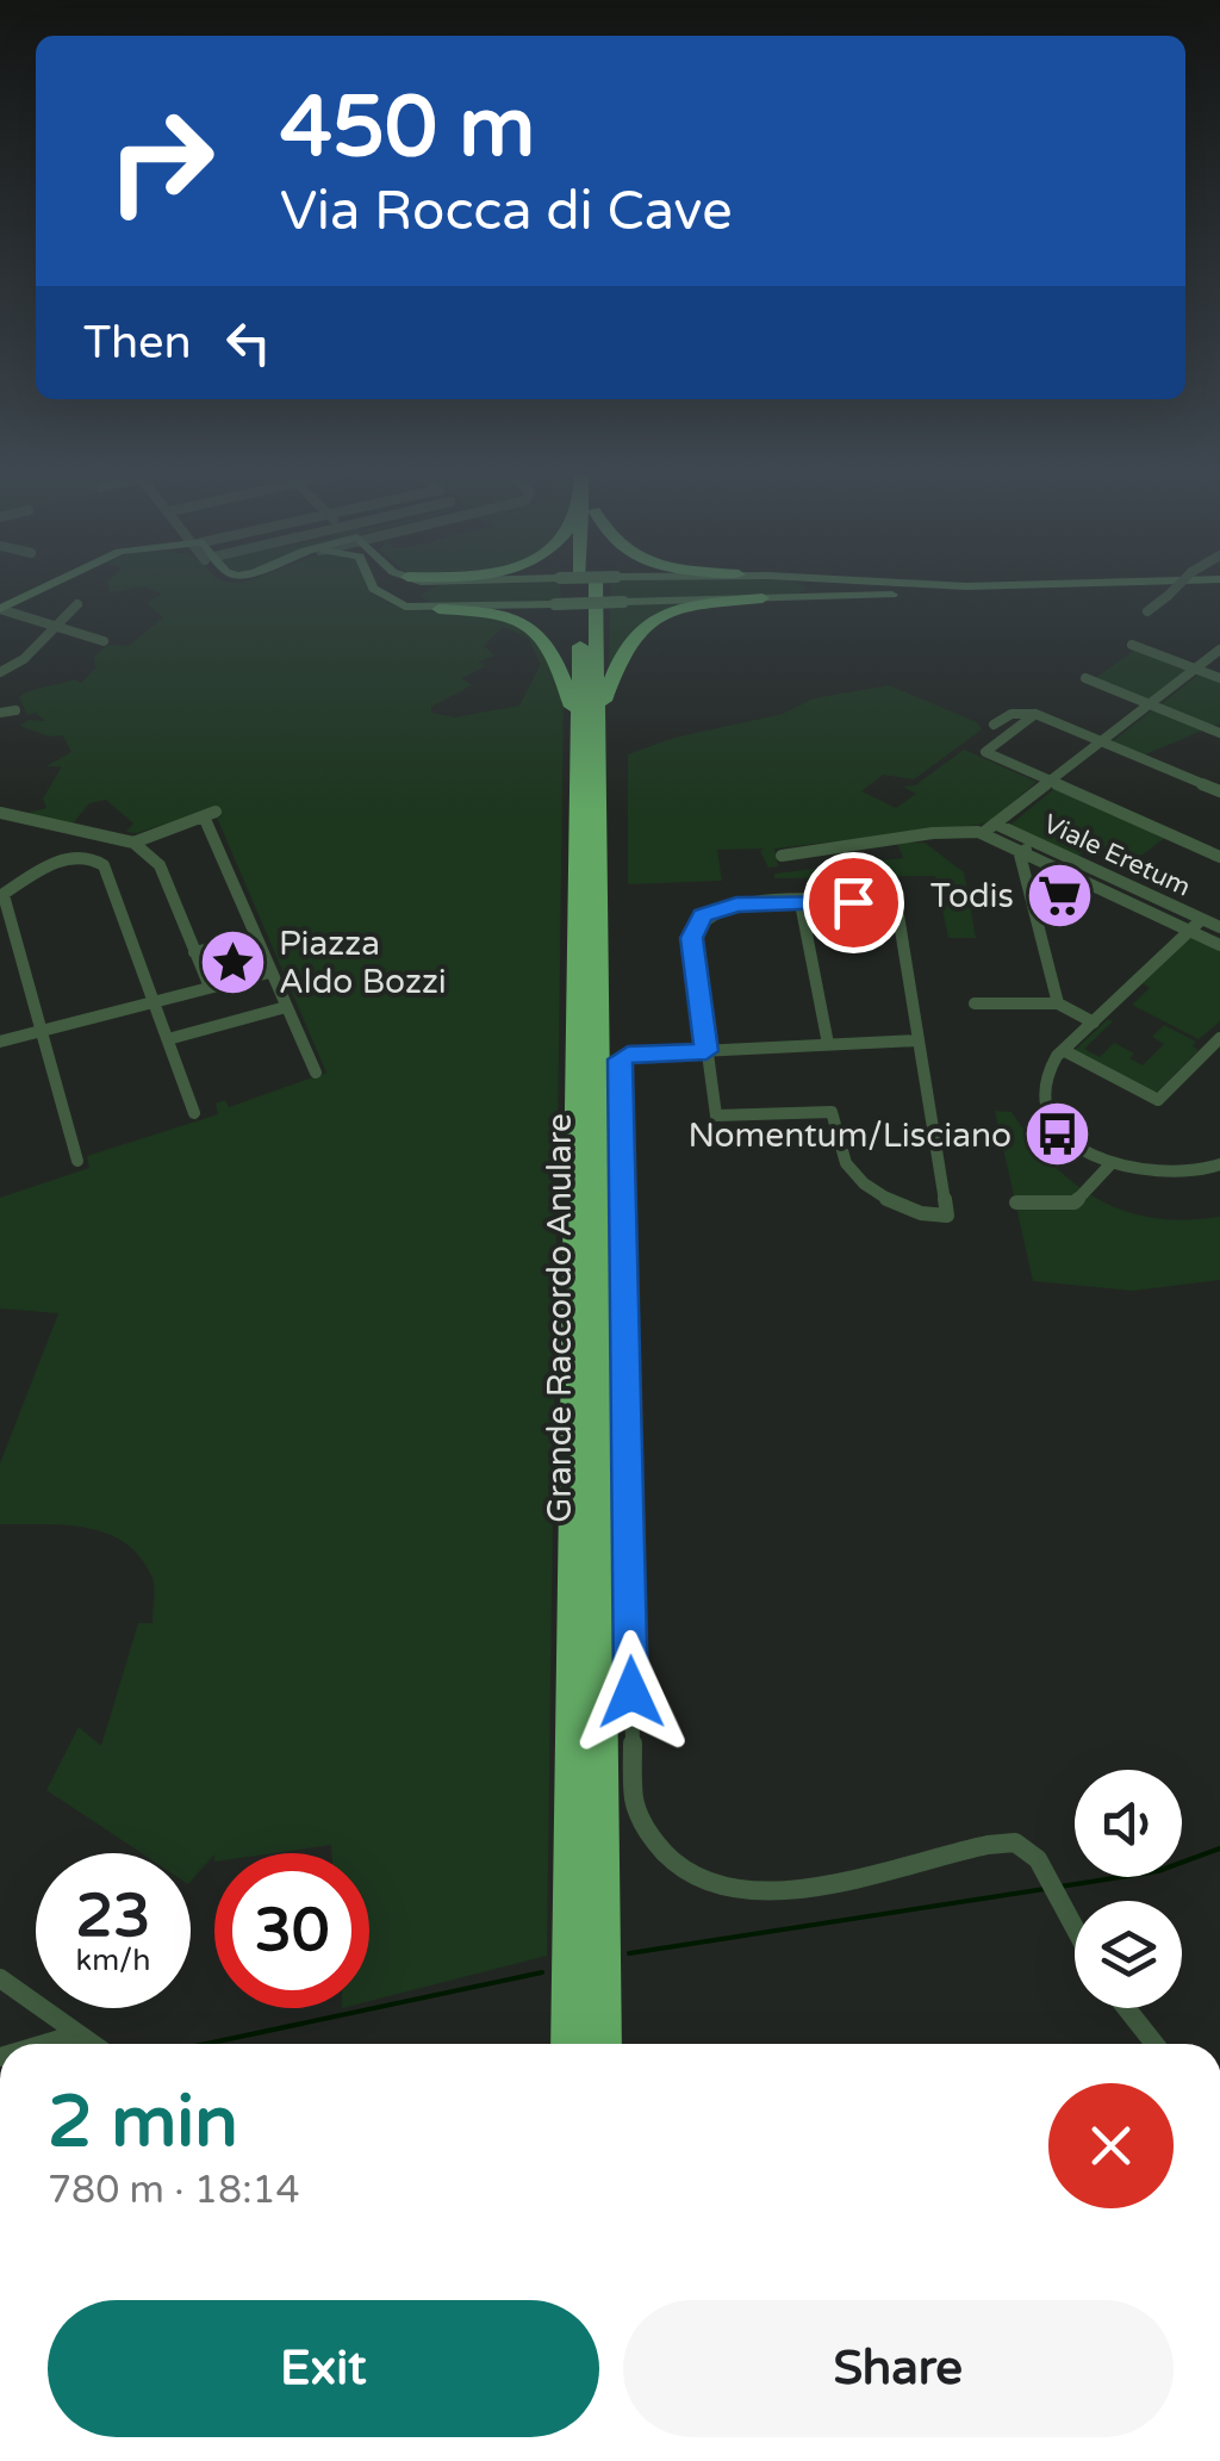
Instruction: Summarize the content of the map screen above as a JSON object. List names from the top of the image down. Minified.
{"streets":{"highway":["Grande Raccordo Anulare"],"street":["Viale Eretum"]},"places":{"supermarket":["Todis"],"place":["Piazza Aldo Bozzi"],"bus stop":["Nomentum/Lisciano"]},"page":{"turn":["450 m","Via Rocca di Cave"],"then":"Then","speed":"23 km/h","limit":"30","heading":["2 min","780 m · 18:14"],"buttons":["Exit","Share"]}}
